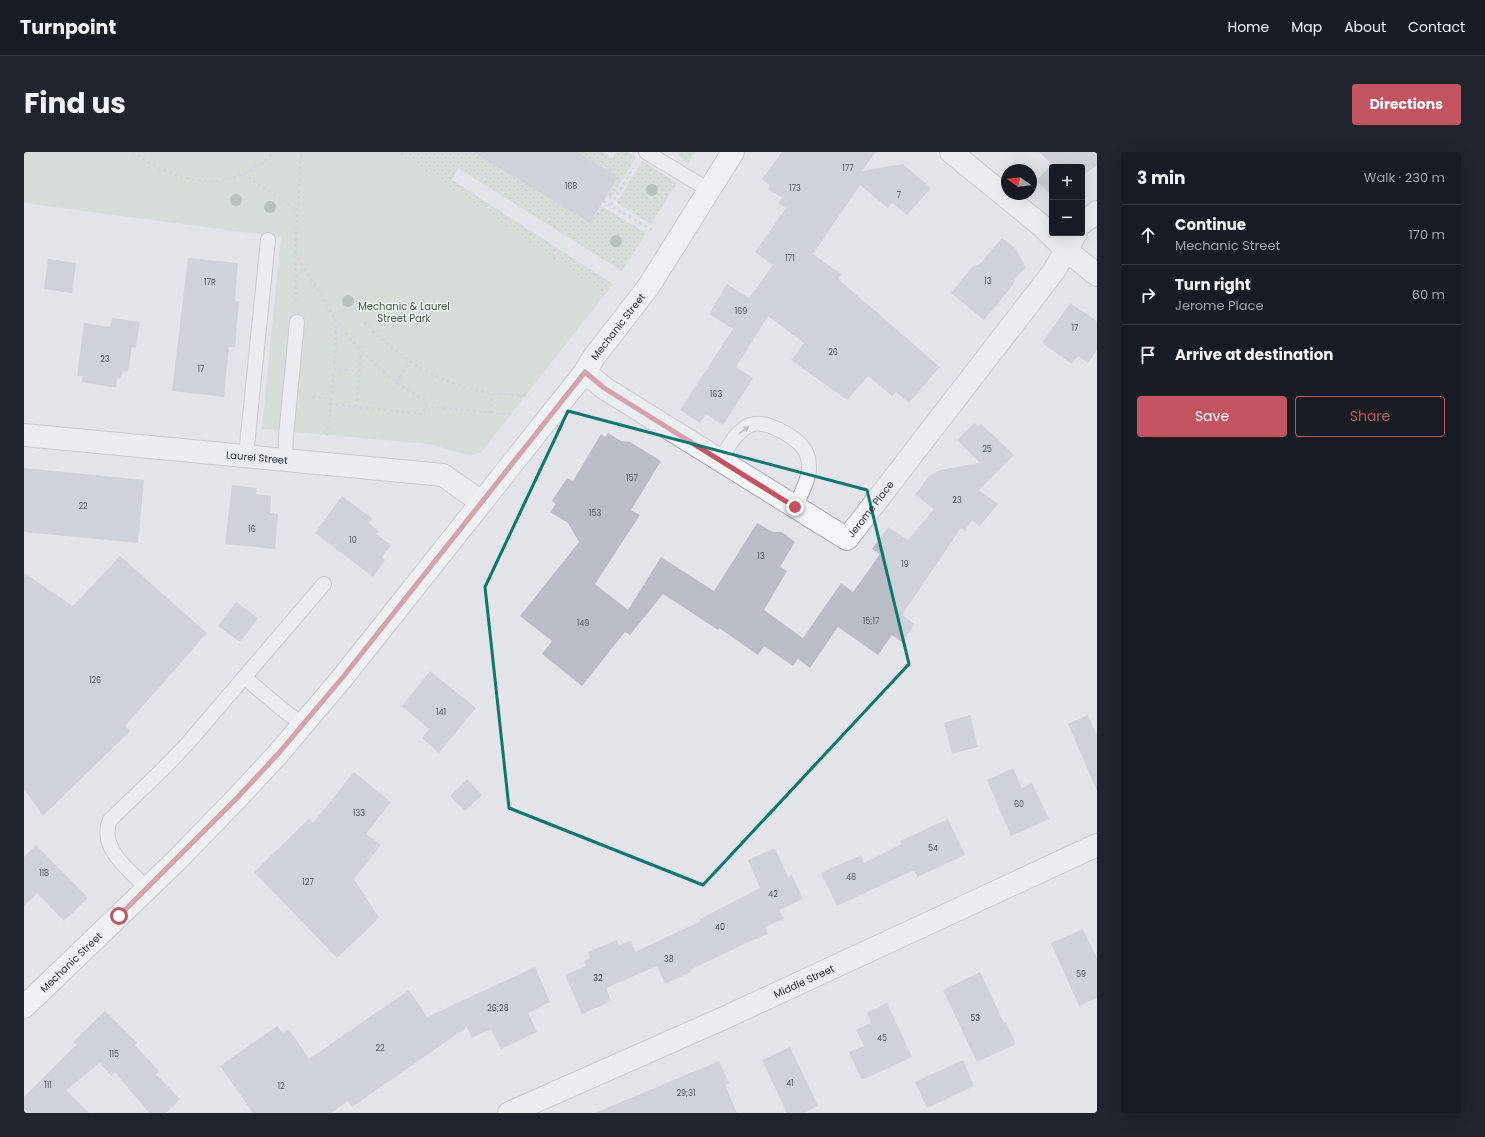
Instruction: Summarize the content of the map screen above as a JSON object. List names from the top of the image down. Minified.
{"streets":{"main road":["Mechanic Street"],"street":["Laurel Street","Jerome Place","Middle Street"]},"crossings":[["Mechanic Street","Laurel Street"],["Mechanic Street","Jerome Place"]],"parks":["Mechanic & Laurel Street Park"],"house_numbers":["177","168","173","7","171","13","17R","169","17","26","23","17","163","25","157","23","22","153","16","10","13","19","15;17","149","126","141","60","133","54","118","48","127","42","40","38","59","32","26;28","53","45","22","115","41","111","12","29;31"],"north":"left","page":{"header":"Turnpoint","nav":["Home","Map","About","Contact"],"title":"Find us","buttons":["Directions",["Save","Share"]],"heading":["3 min","Walk · 230 m"],"map_buttons":["+","−"],"list":[["Continue","Mechanic Street","170 m"],["Turn right","Jerome Place","60 m"],"Arrive at destination"]}}
